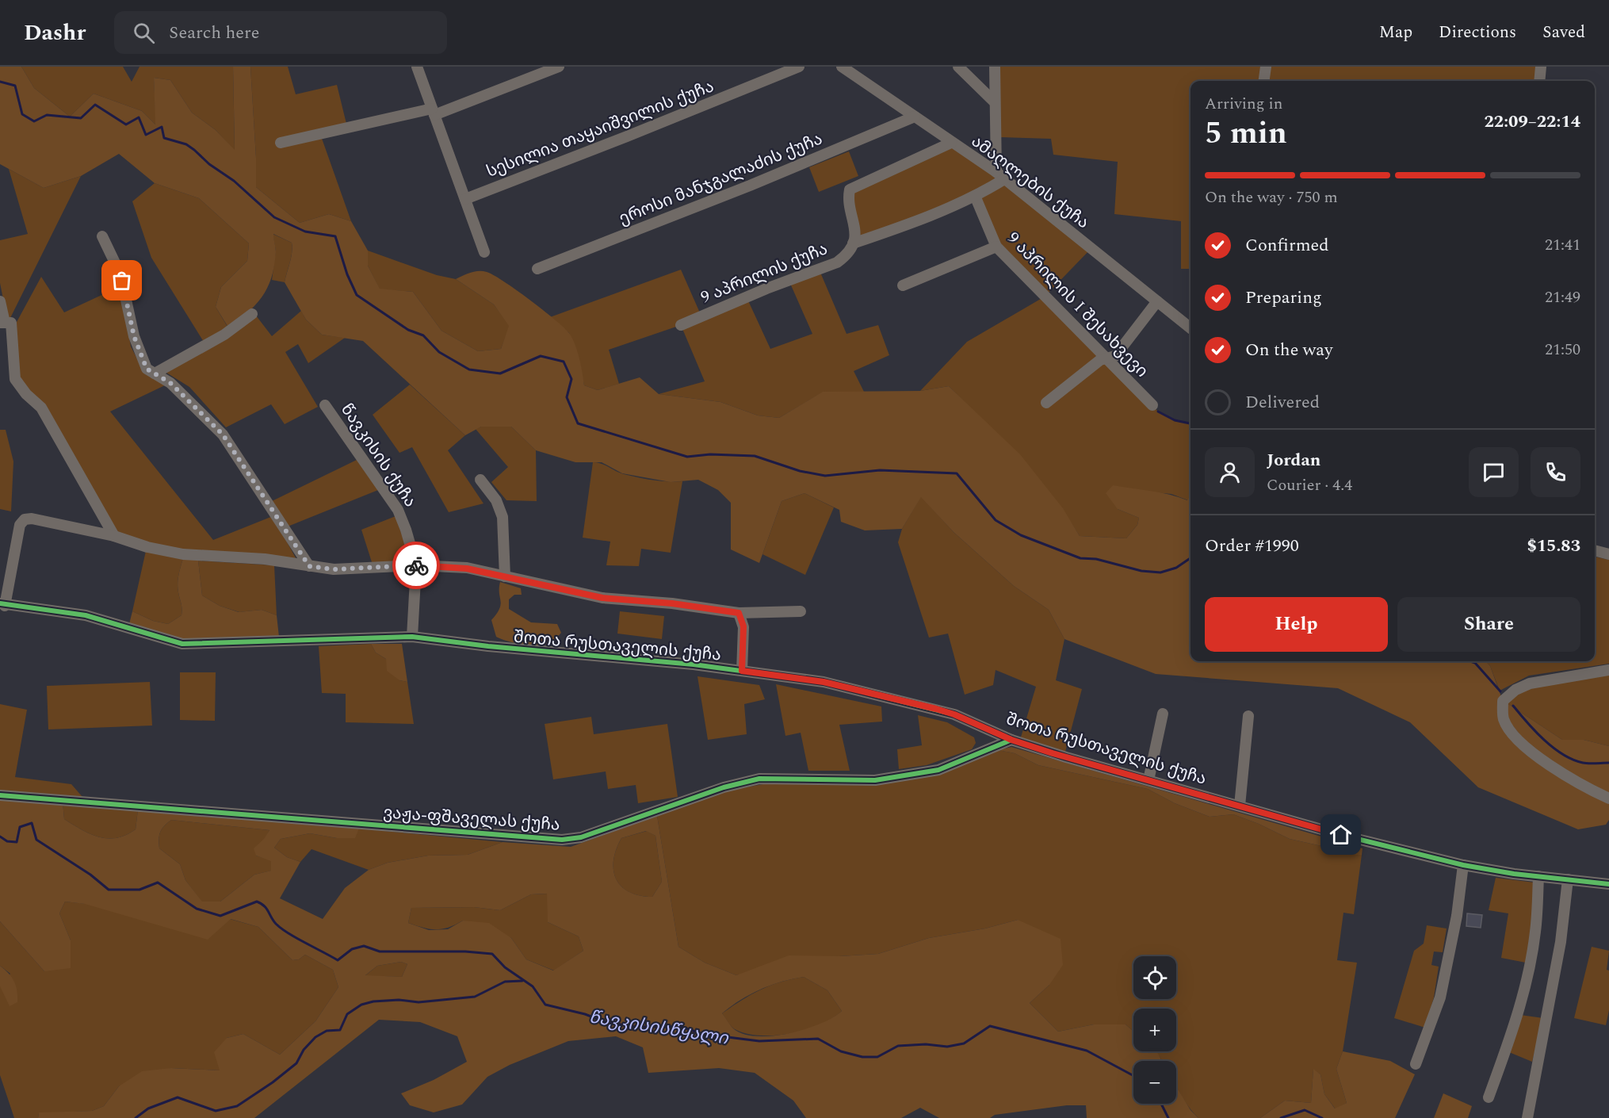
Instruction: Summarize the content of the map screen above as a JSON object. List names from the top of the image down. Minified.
{"streets":{"street":["სესილია თაყაიშვილის ქუჩა","ეროსი მანჯგალაძის ქუჩა","ამაღლების ქუჩა","9 აპრილის ქუჩა","9 აპრილის I შესახვევი","წავკისის ქუჩა","შოთა რუსთაველის ქუჩა","ვაჟა-ფშაველას ქუჩა"]},"crossings":[["ეროსი მანჯგალაძის ქუჩა","ამაღლების ქუჩა"],["წავკისის ქუჩა","შოთა რუსთაველის ქუჩა"],["შოთა რუსთაველის ქუჩა","ვაჟა-ფშაველას ქუჩა"]],"water":["წავკისისწყალი"],"page":{"header":"Dashr","search":"Search here","nav":["Map","Directions","Saved"],"heading":["5 min","Arriving in","22:09–22:14"],"panel":["Jordan","Courier · 4.4","Order #1990","$15.83"],"bar":"On the way · 750 m","list":[["Confirmed","21:41"],["Preparing","21:49"],["On the way","21:50"],"Delivered"],"buttons":["Help","Share"],"map_buttons":["+","−"]}}
